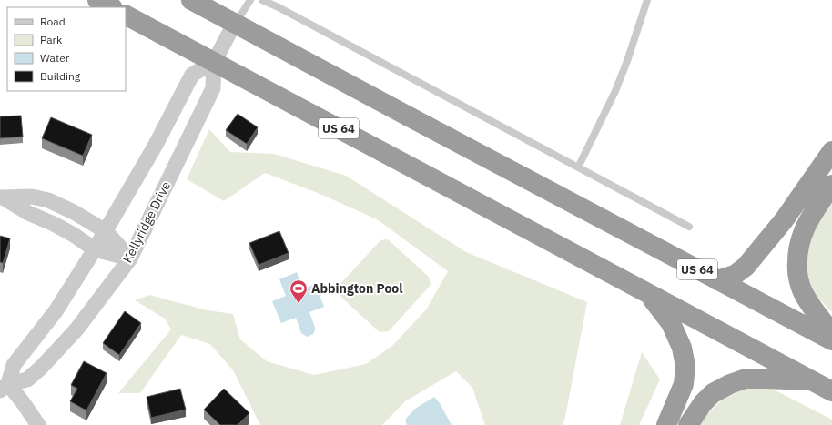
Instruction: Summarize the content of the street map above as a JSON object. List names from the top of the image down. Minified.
{"streets":{"highway":["US 64"],"street":["Kellyridge Drive"]},"crossings":[["US 64","Kellyridge Drive"]],"places":{"sports":["Abbington Pool"]},"legend":["Road","Park","Water","Building"]}
